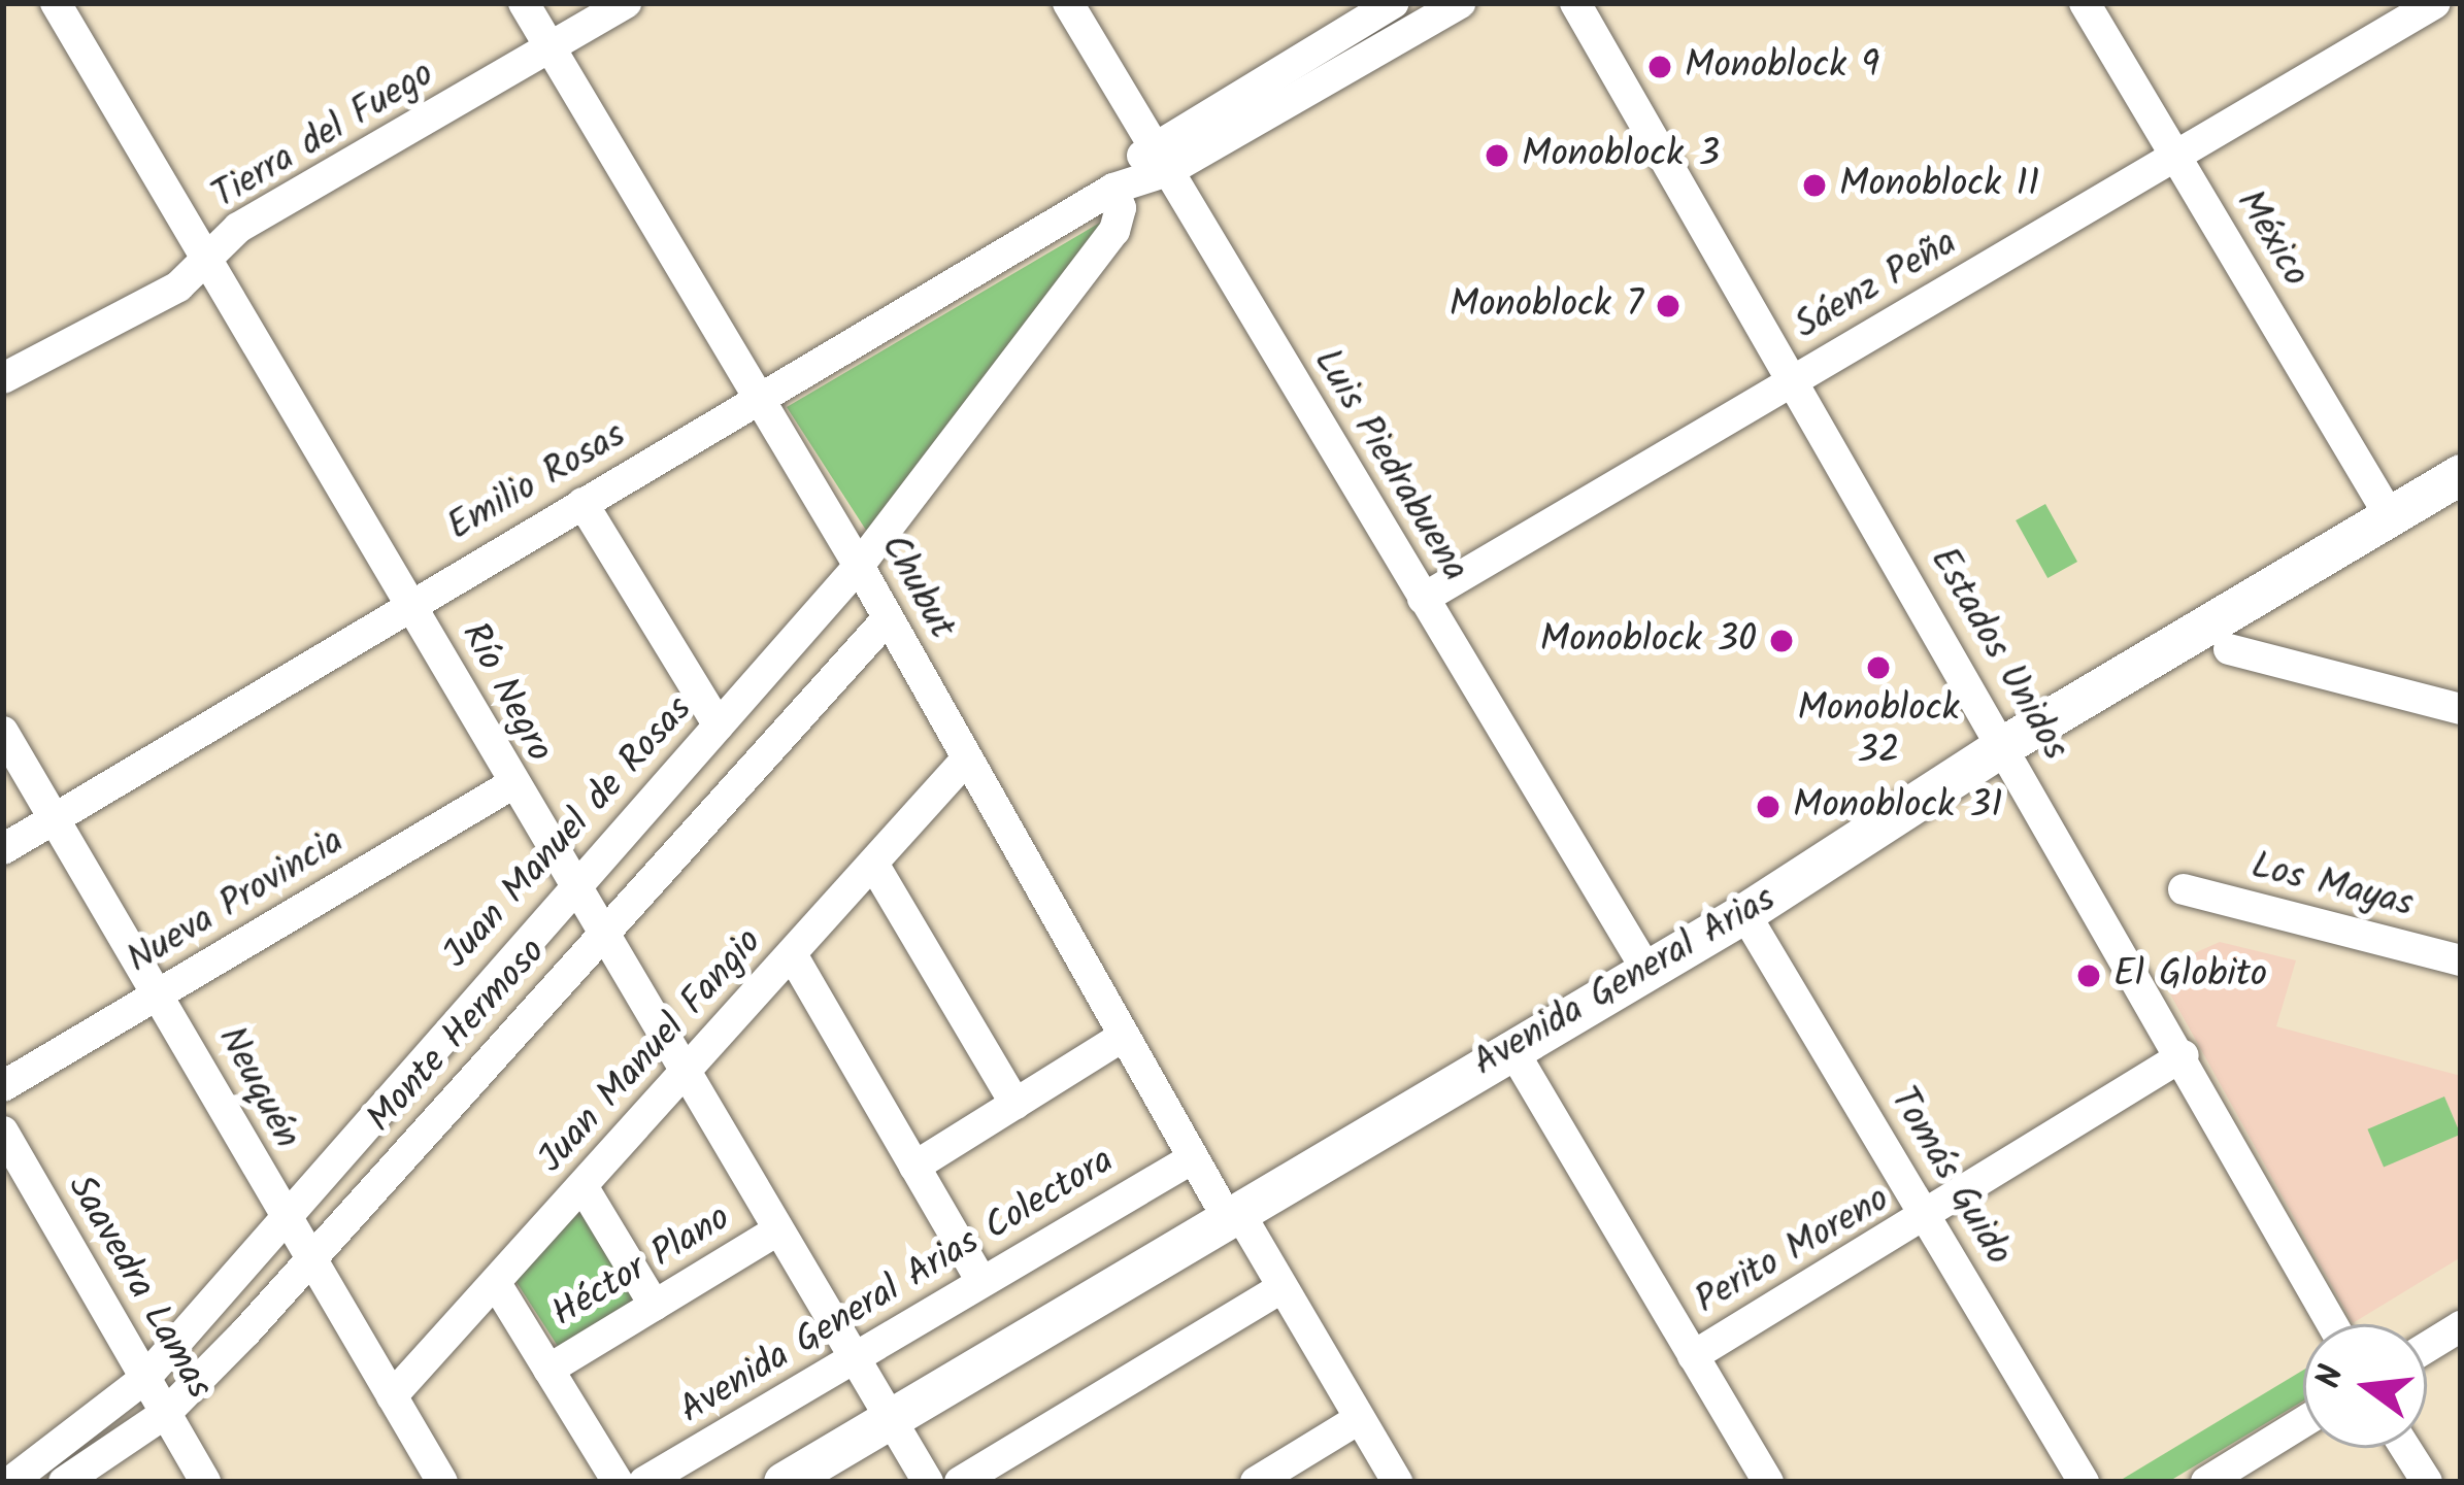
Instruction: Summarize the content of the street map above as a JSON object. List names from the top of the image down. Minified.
{"streets":{"main road":["Avenida General Arias"],"street":["Tierra del Fuego","México","Sáenz Peña","Luis Piedrabuena","Emilio Rosas","Chubut","Estados Unidos","Río Negro","Juan Manuel de Rosas","Los Mayas","Nueva Provincia","Monte Hermoso","Juan Manuel Fangio","Neuquén","Tomás Guido","Perito Moreno","Héctor Plano","Avenida General Arias Colectora","Saavedra Lamas"]},"crossings":[["Tierra del Fuego","Chubut"],["Tierra del Fuego","Río Negro"],["México","Sáenz Peña"],["México","Avenida General Arias"],["Sáenz Peña","Luis Piedrabuena"],["Sáenz Peña","Estados Unidos"],["Luis Piedrabuena","Emilio Rosas"],["Luis Piedrabuena","Avenida General Arias"],["Emilio Rosas","Chubut"],["Emilio Rosas","Río Negro"],["Emilio Rosas","Juan Manuel de Rosas"],["Emilio Rosas","Neuquén"],["Chubut","Juan Manuel de Rosas"],["Chubut","Avenida General Arias"],["Chubut","Monte Hermoso"],["Chubut","Juan Manuel Fangio"],["Chubut","Avenida General Arias Colectora"],["Estados Unidos","Avenida General Arias"],["Estados Unidos","Perito Moreno"],["Río Negro","Juan Manuel de Rosas"],["Río Negro","Nueva Provincia"],["Río Negro","Avenida General Arias"],["Río Negro","Monte Hermoso"],["Río Negro","Juan Manuel Fangio"],["Río Negro","Héctor Plano"],["Río Negro","Avenida General Arias Colectora"],["Juan Manuel de Rosas","Neuquén"],["Juan Manuel de Rosas","Saavedra Lamas"],["Nueva Provincia","Neuquén"],["Avenida General Arias","Tomás Guido"],["Monte Hermoso","Neuquén"],["Monte Hermoso","Saavedra Lamas"],["Juan Manuel Fangio","Neuquén"],["Tomás Guido","Perito Moreno"]],"places":["Monoblock 9","Monoblock 3","Monoblock 11","Monoblock 7","Monoblock 30","Monoblock 32","Monoblock 31","El Globito"],"north":"left"}
